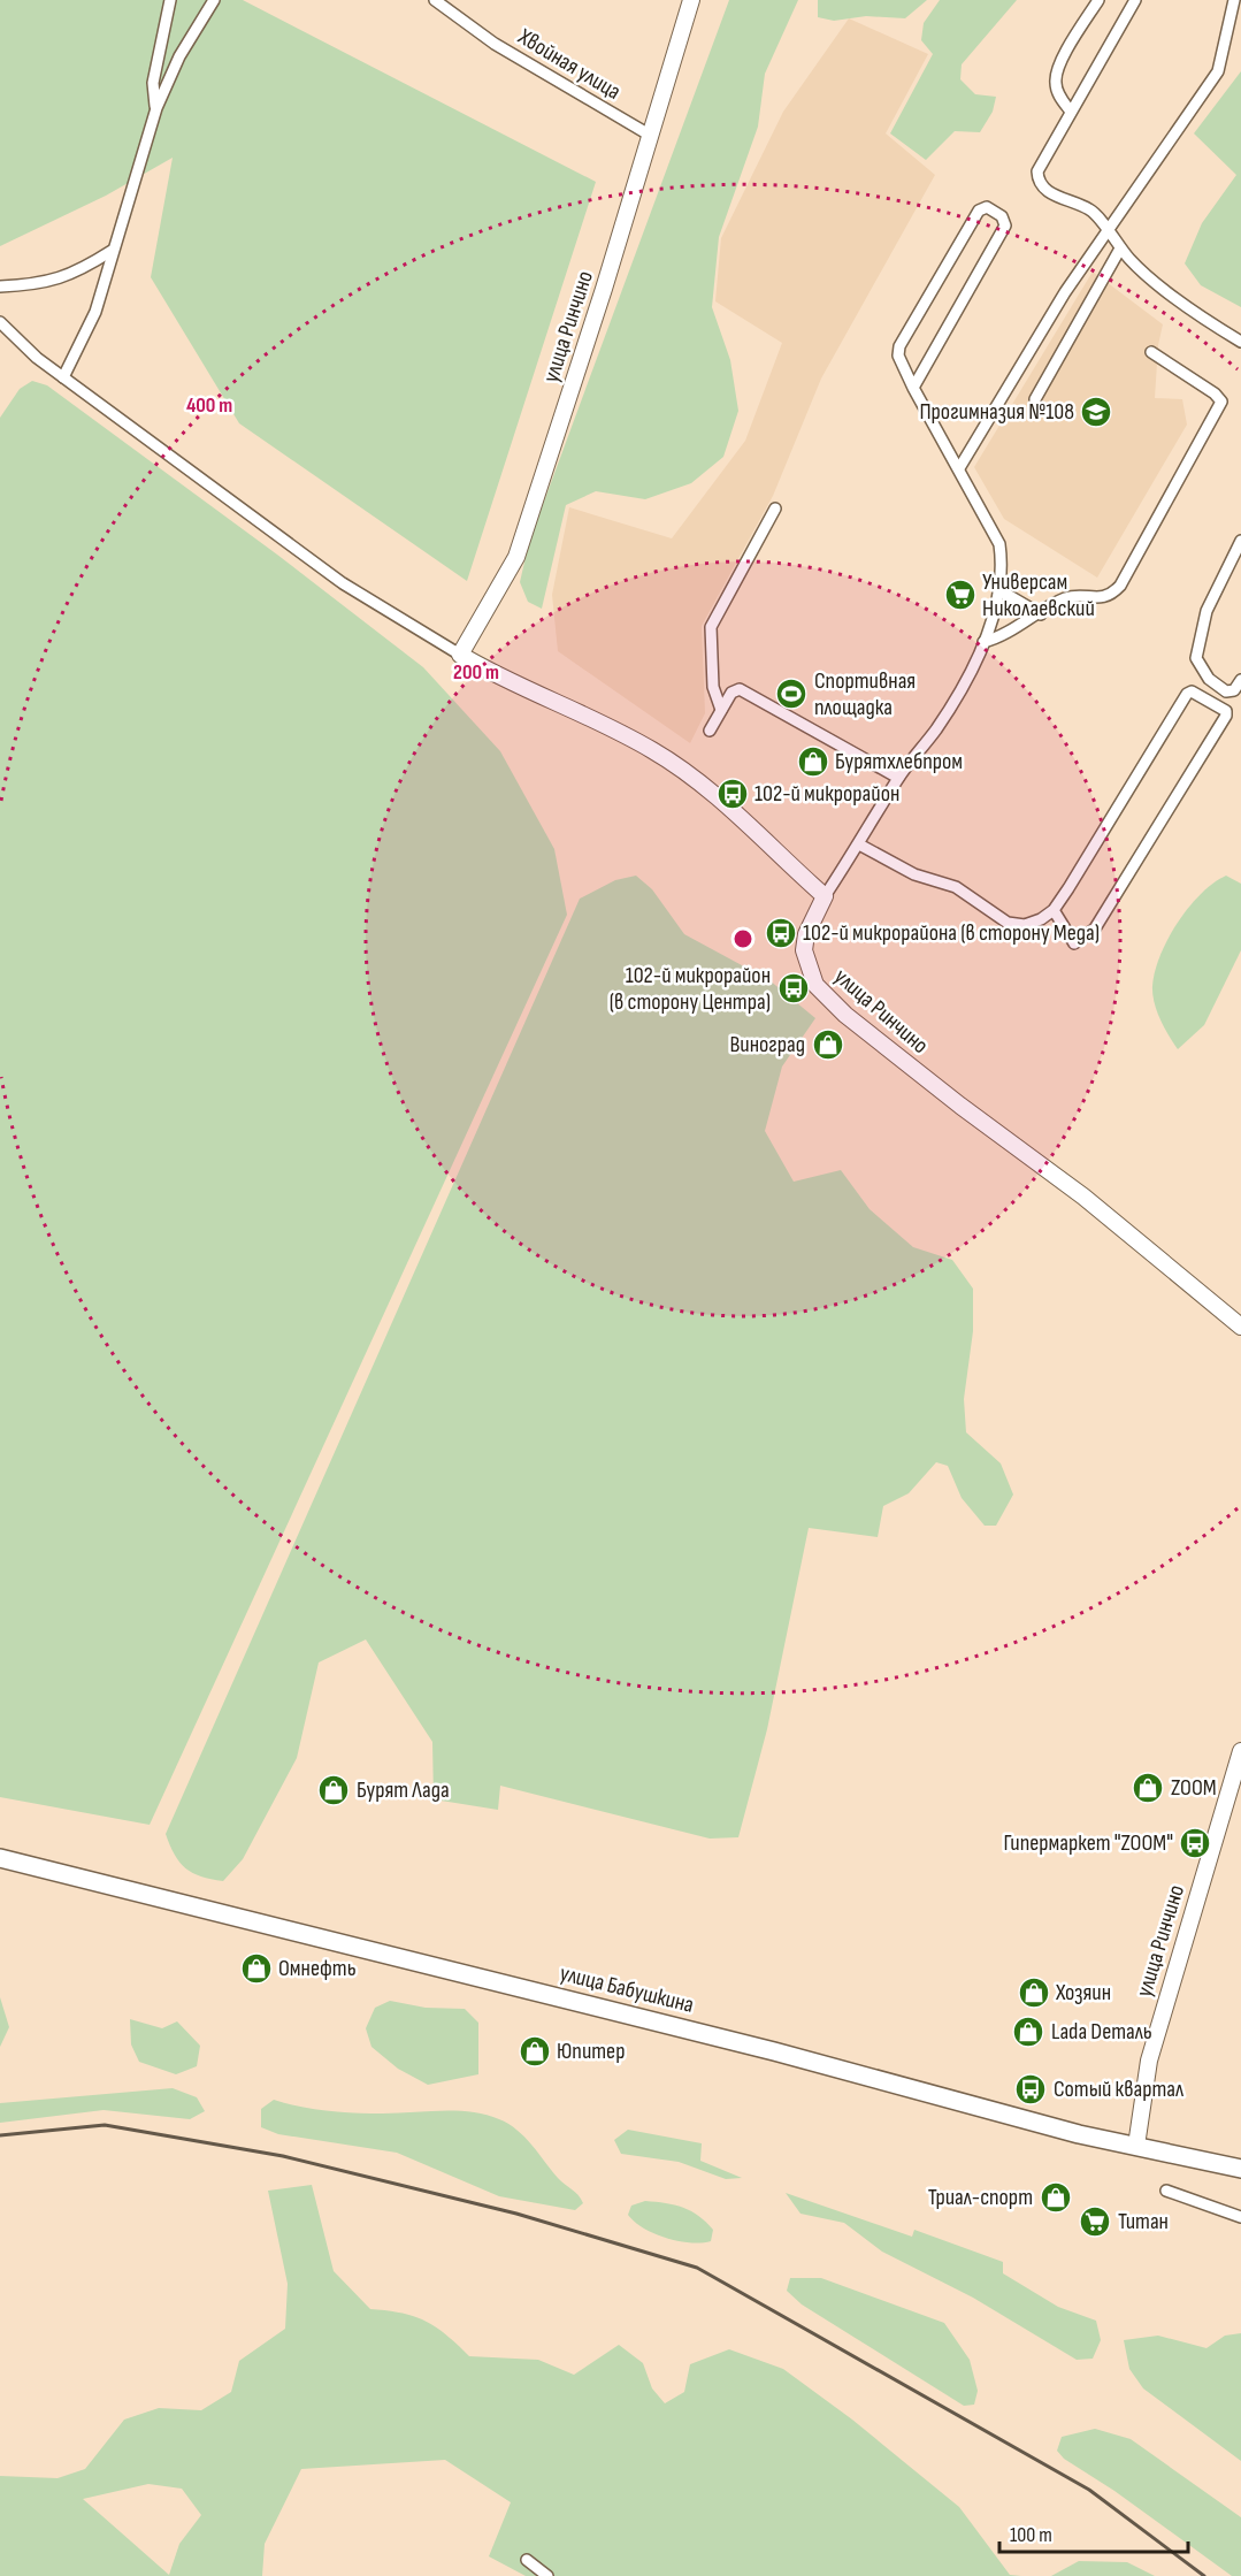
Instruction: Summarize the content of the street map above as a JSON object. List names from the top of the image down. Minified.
{"streets":{"main road":["улица Бабушкина"],"street":["Хвойная улица","улица Ринчино"]},"crossings":[["Хвойная улица","улица Ринчино"],["улица Ринчино","улица Бабушкина"]],"places":{"school or university":["Прогимназия №108"],"supermarket":["Универсам Николаевский","Титан"],"sports":["Спортивная площадка"],"shop":["Бурятхлебпром","Виноград","ZOOM","Бурят Лада","Омнефть","Хозяин","Lada Dеталь","Юпитер","Триал-спорт"],"bus stop":["102-й микрорайон","102-й микрорайона (в сторону Меда)","102-й микрорайон (в сторону Центра)","Гипермаркет \"ZOOM\"","Сотый квартал"]},"scale_bar":"100 m","rings":["400 m","200 m"]}
